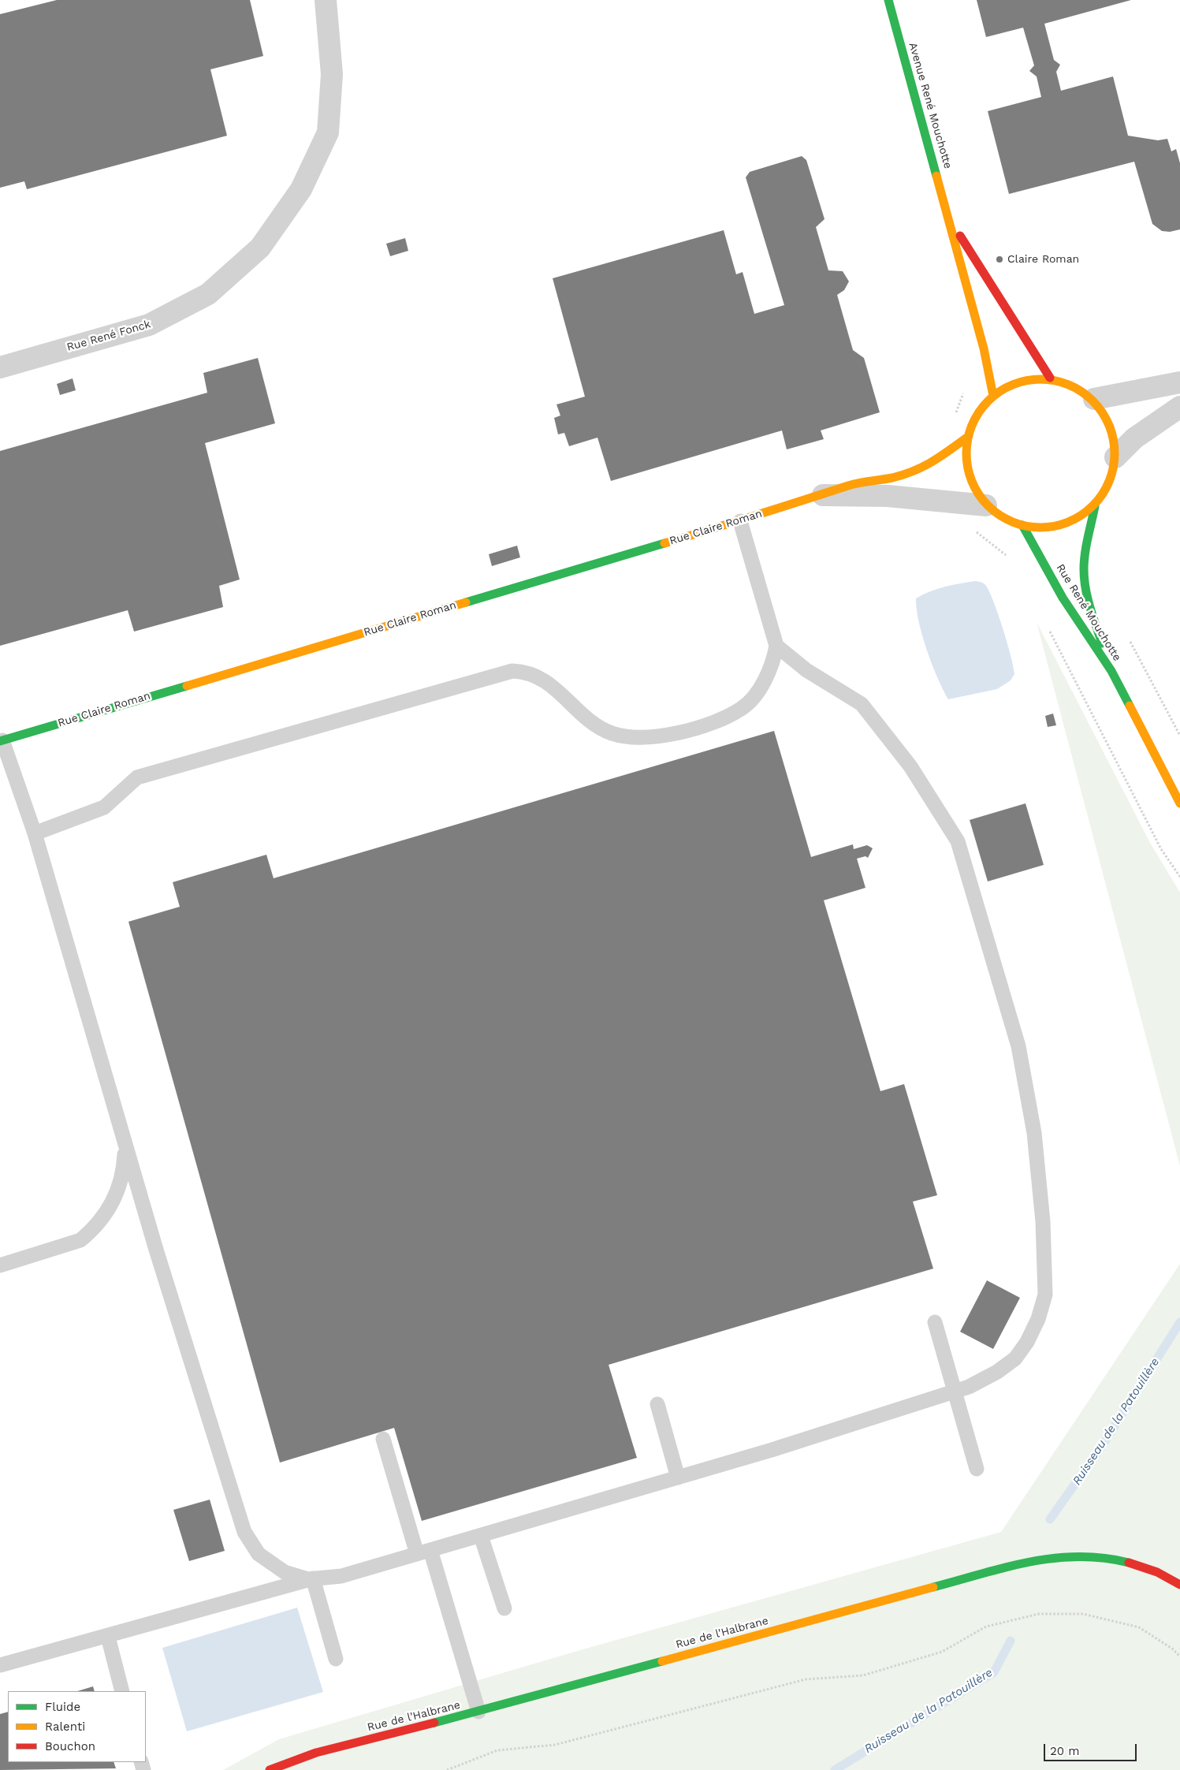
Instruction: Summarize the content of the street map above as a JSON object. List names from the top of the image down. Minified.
{"streets":{"street":["Avenue René Mouchotte","Rue René Fonck","Rue Claire Roman","Rue René Mouchotte","Rue de l'Halbrane"]},"water":["Ruisseau de la Patouillère"],"places":["Claire Roman"],"legend":["Fluide","Ralenti","Bouchon"],"scale_bar":"20 m"}
